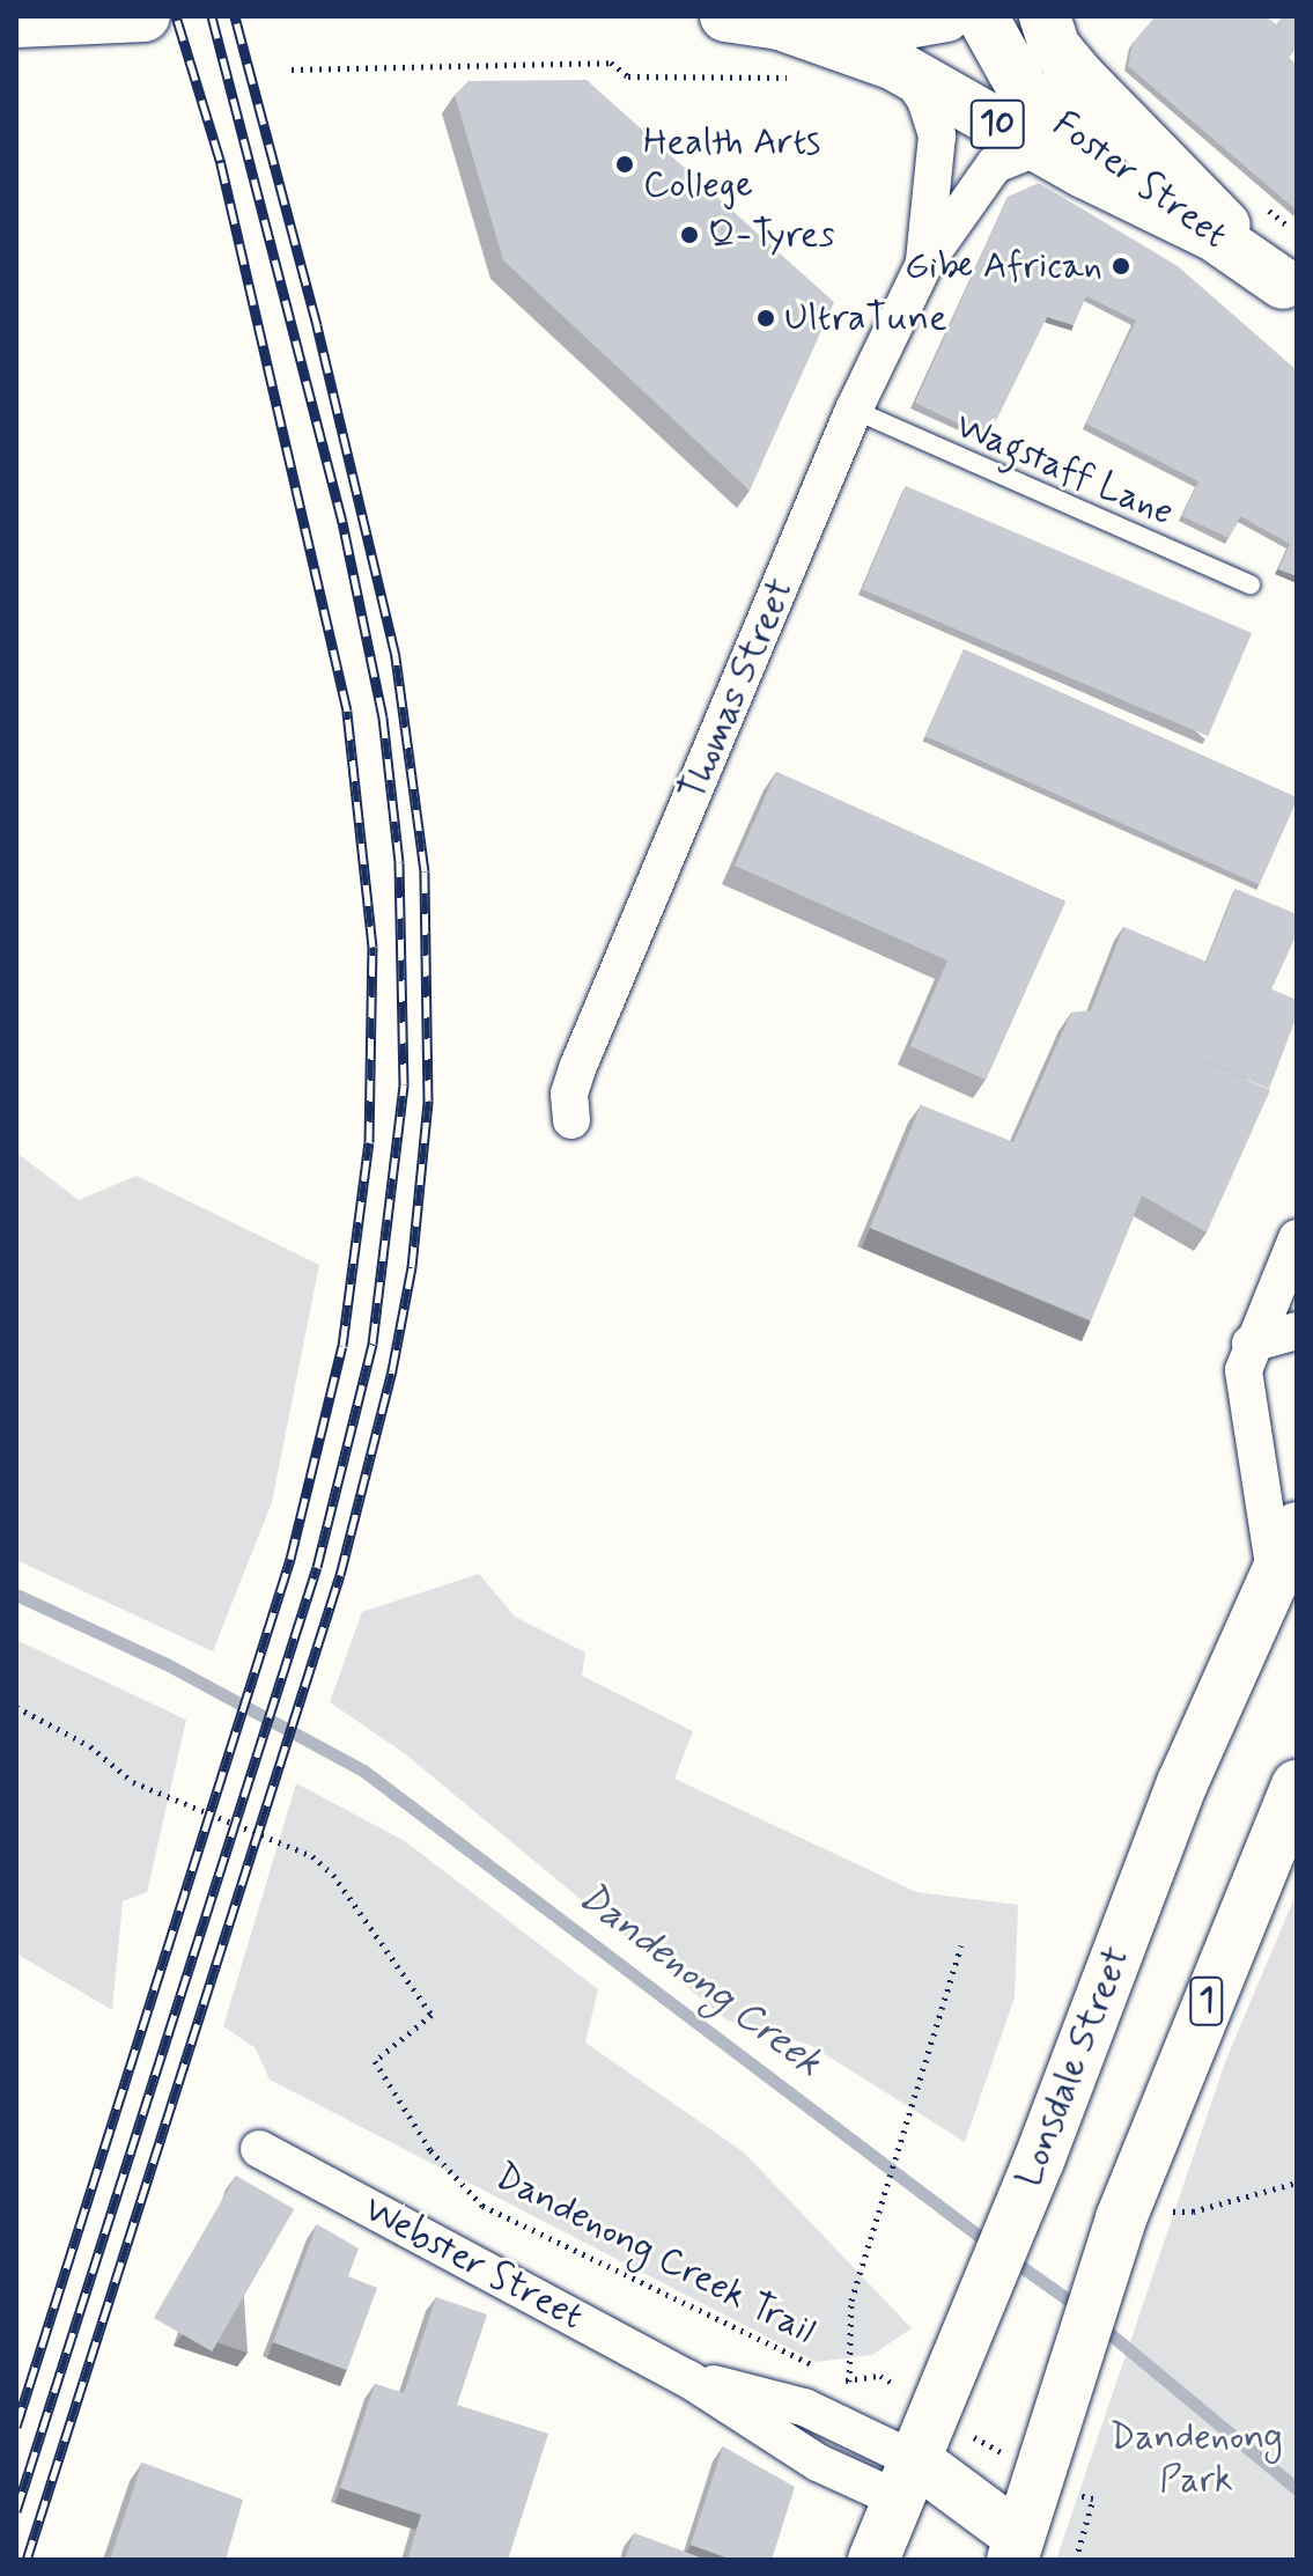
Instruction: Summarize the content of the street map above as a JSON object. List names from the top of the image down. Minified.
{"streets":{"main road":["10","Foster Street","1","Lonsdale Street"],"street":["Thomas Street","Webster Street"],"lane":["Wagstaff Lane"],"path":["Dandenong Creek Trail"]},"crossings":[["10","Foster Street"],["10","Thomas Street"],["Wagstaff Lane","Thomas Street"],["1","Dandenong Creek Trail"],["Lonsdale Street","Dandenong Creek Trail"],["Lonsdale Street","Webster Street"]],"water":["Dandenong Creek"],"parks":["Dandenong Park"],"places":["Health Arts College","Q-Tyres","Gibe African","UltraTune"]}
